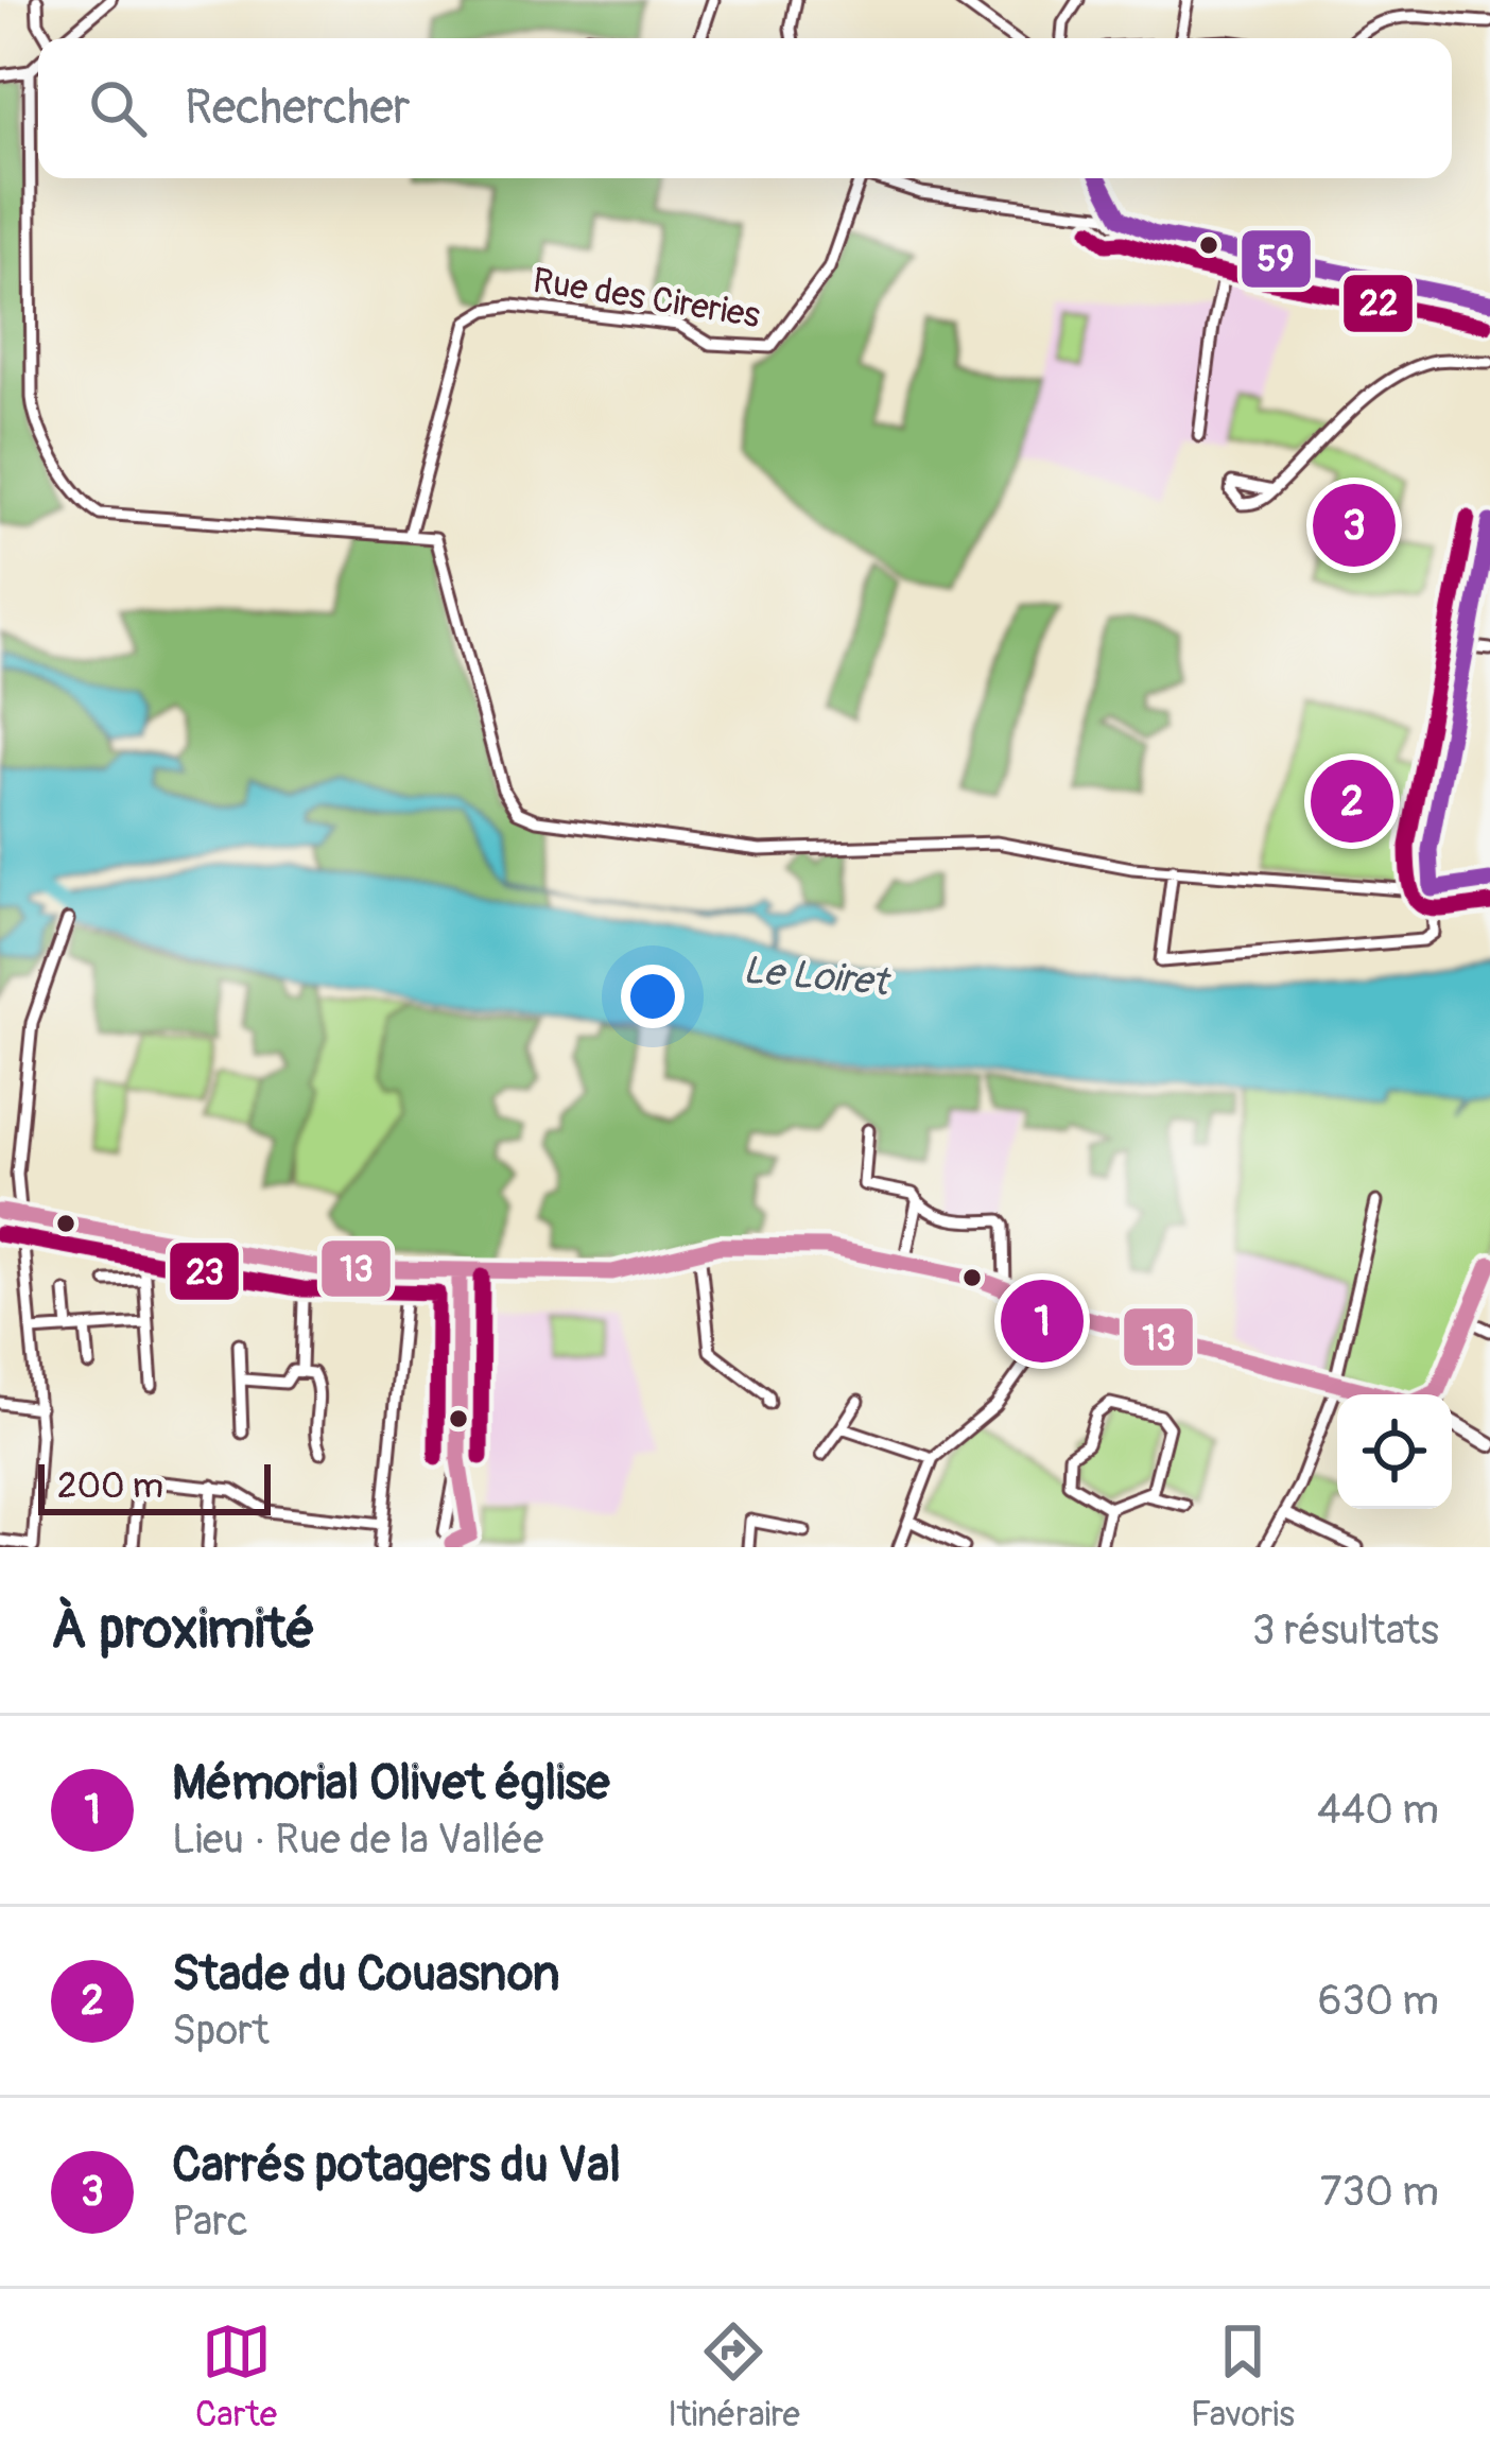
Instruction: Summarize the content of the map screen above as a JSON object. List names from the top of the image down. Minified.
{"streets":{"street":["Rue des Cireries"]},"water":["Le Loiret"],"lines":["transit line 59","transit line 22","transit line 13","transit line 23"],"scale_bar":"200 m","page":{"search":"Rechercher","pins":["3","2","1"],"scale":"200 m","heading":["À proximité","3 résultats"],"list":[{"mark":"1","name":"Mémorial Olivet église","note":"Lieu · Rue de la Vallée","value":"440 m"},{"mark":"2","name":"Stade du Couasnon","note":"Sport","value":"630 m"},{"mark":"3","name":"Carrés potagers du Val","note":"Parc","value":"730 m"}],"nav":["Carte","Itinéraire","Favoris"]}}
